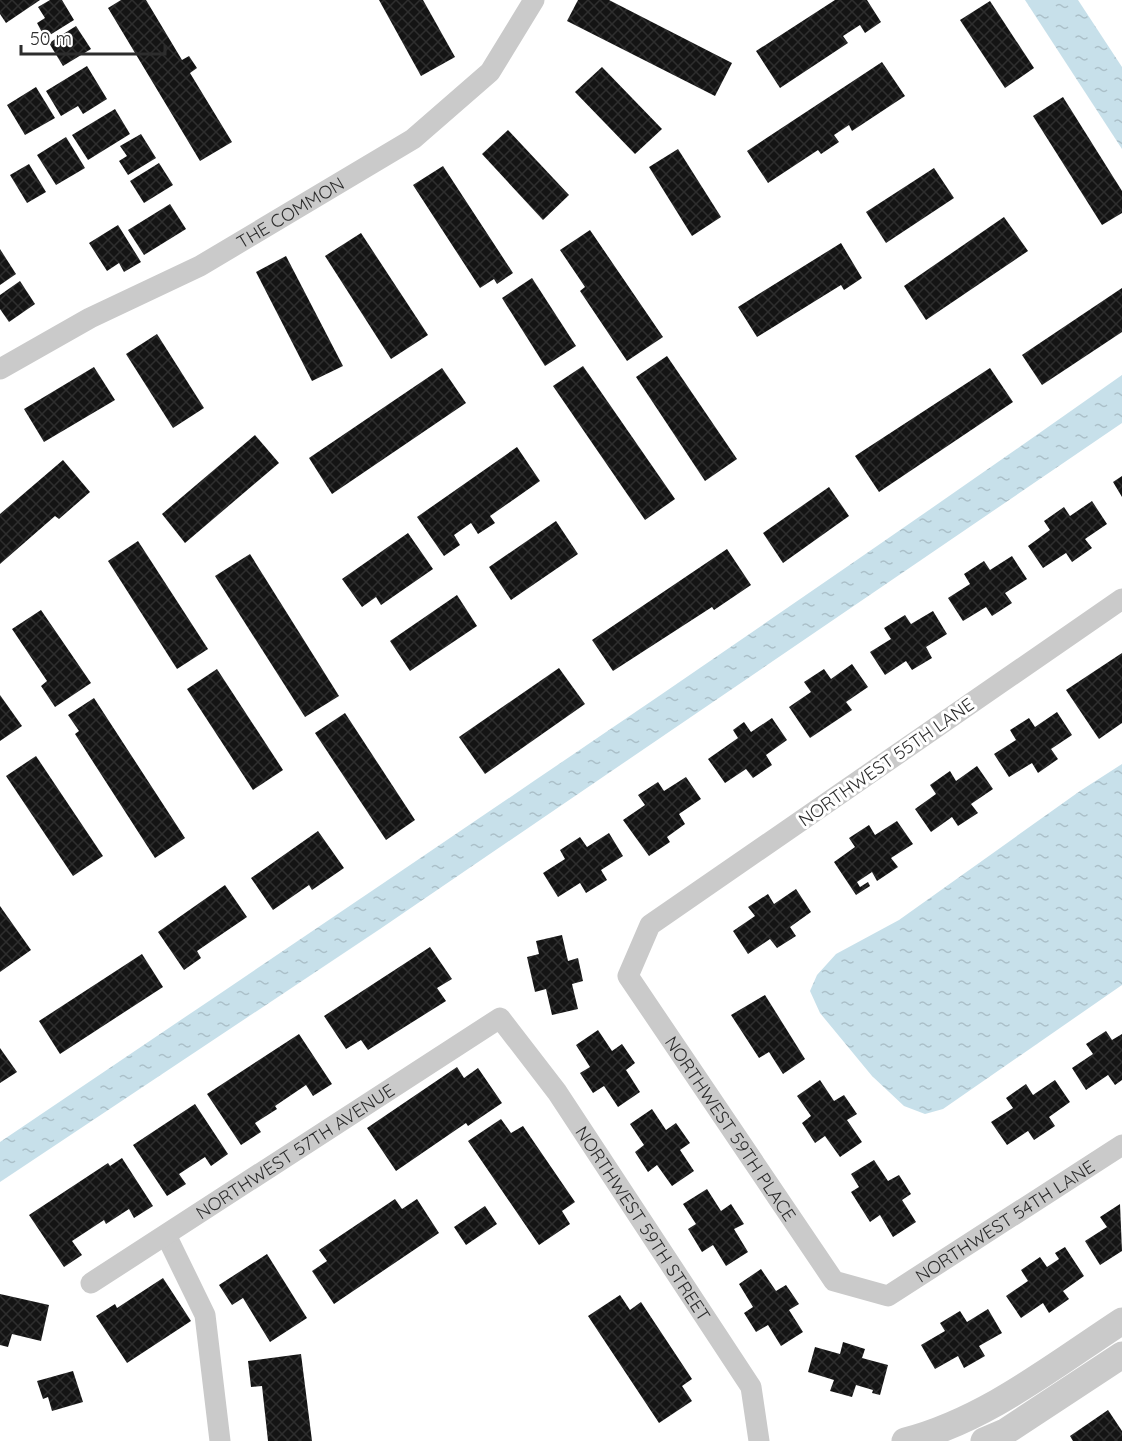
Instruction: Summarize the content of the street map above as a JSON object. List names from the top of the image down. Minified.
{"streets":{"street":["THE COMMON","NORTHWEST 55TH LANE","NORTHWEST 59TH PLACE","NORTHWEST 57TH AVENUE","NORTHWEST 54TH LANE","NORTHWEST 59TH STREET"]},"crossings":[["NORTHWEST 55TH LANE","NORTHWEST 59TH PLACE"],["NORTHWEST 59TH PLACE","NORTHWEST 54TH LANE"],["NORTHWEST 57TH AVENUE","NORTHWEST 59TH STREET"]],"scale_bar":"50 m"}
